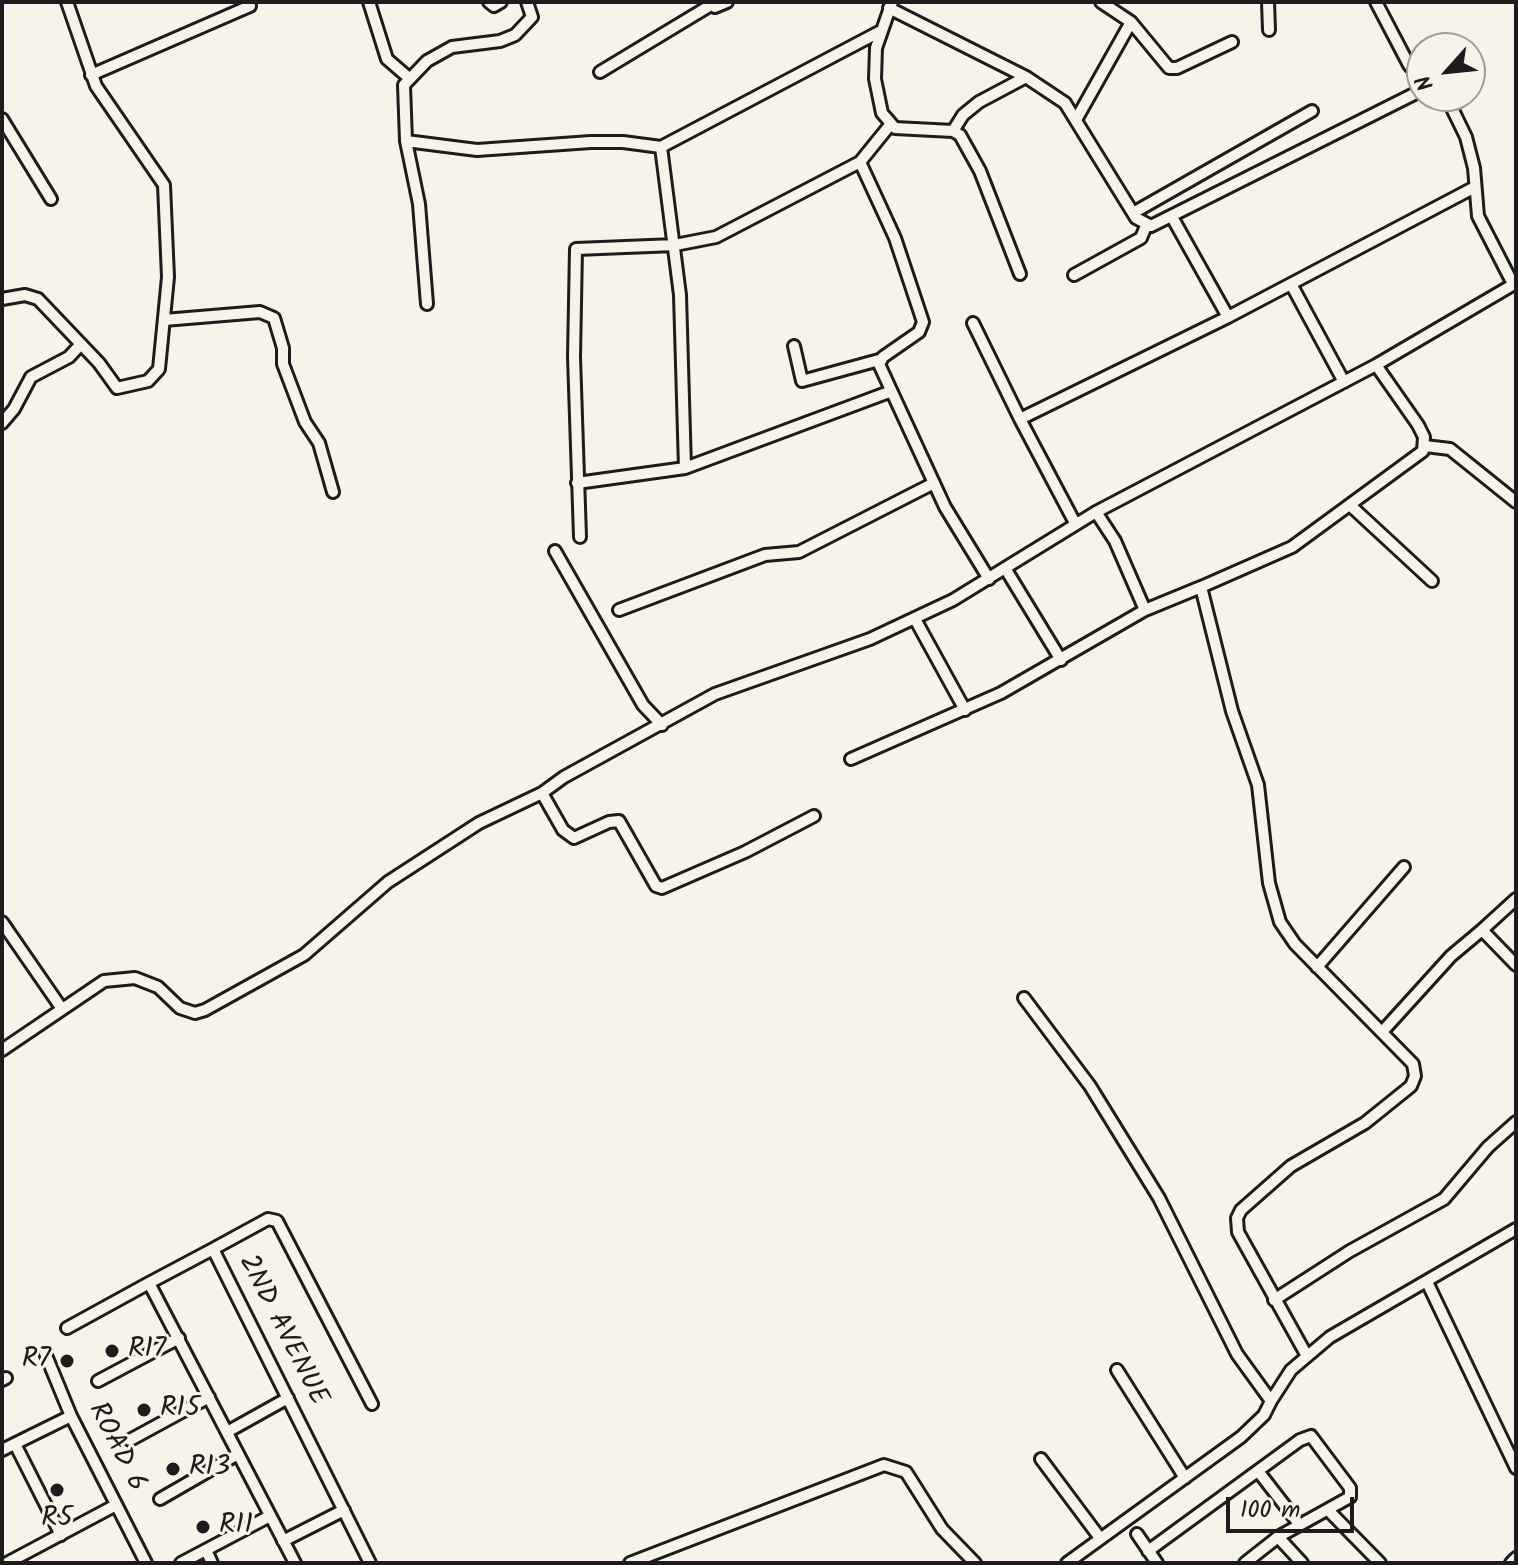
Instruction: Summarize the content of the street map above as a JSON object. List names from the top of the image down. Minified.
{"streets":{"street":["2ND AVENUE","ROAD 6"]},"places":["R17","R7","R15","R13","R5","R11"],"scale_bar":"100 m","north":"bottom left"}
